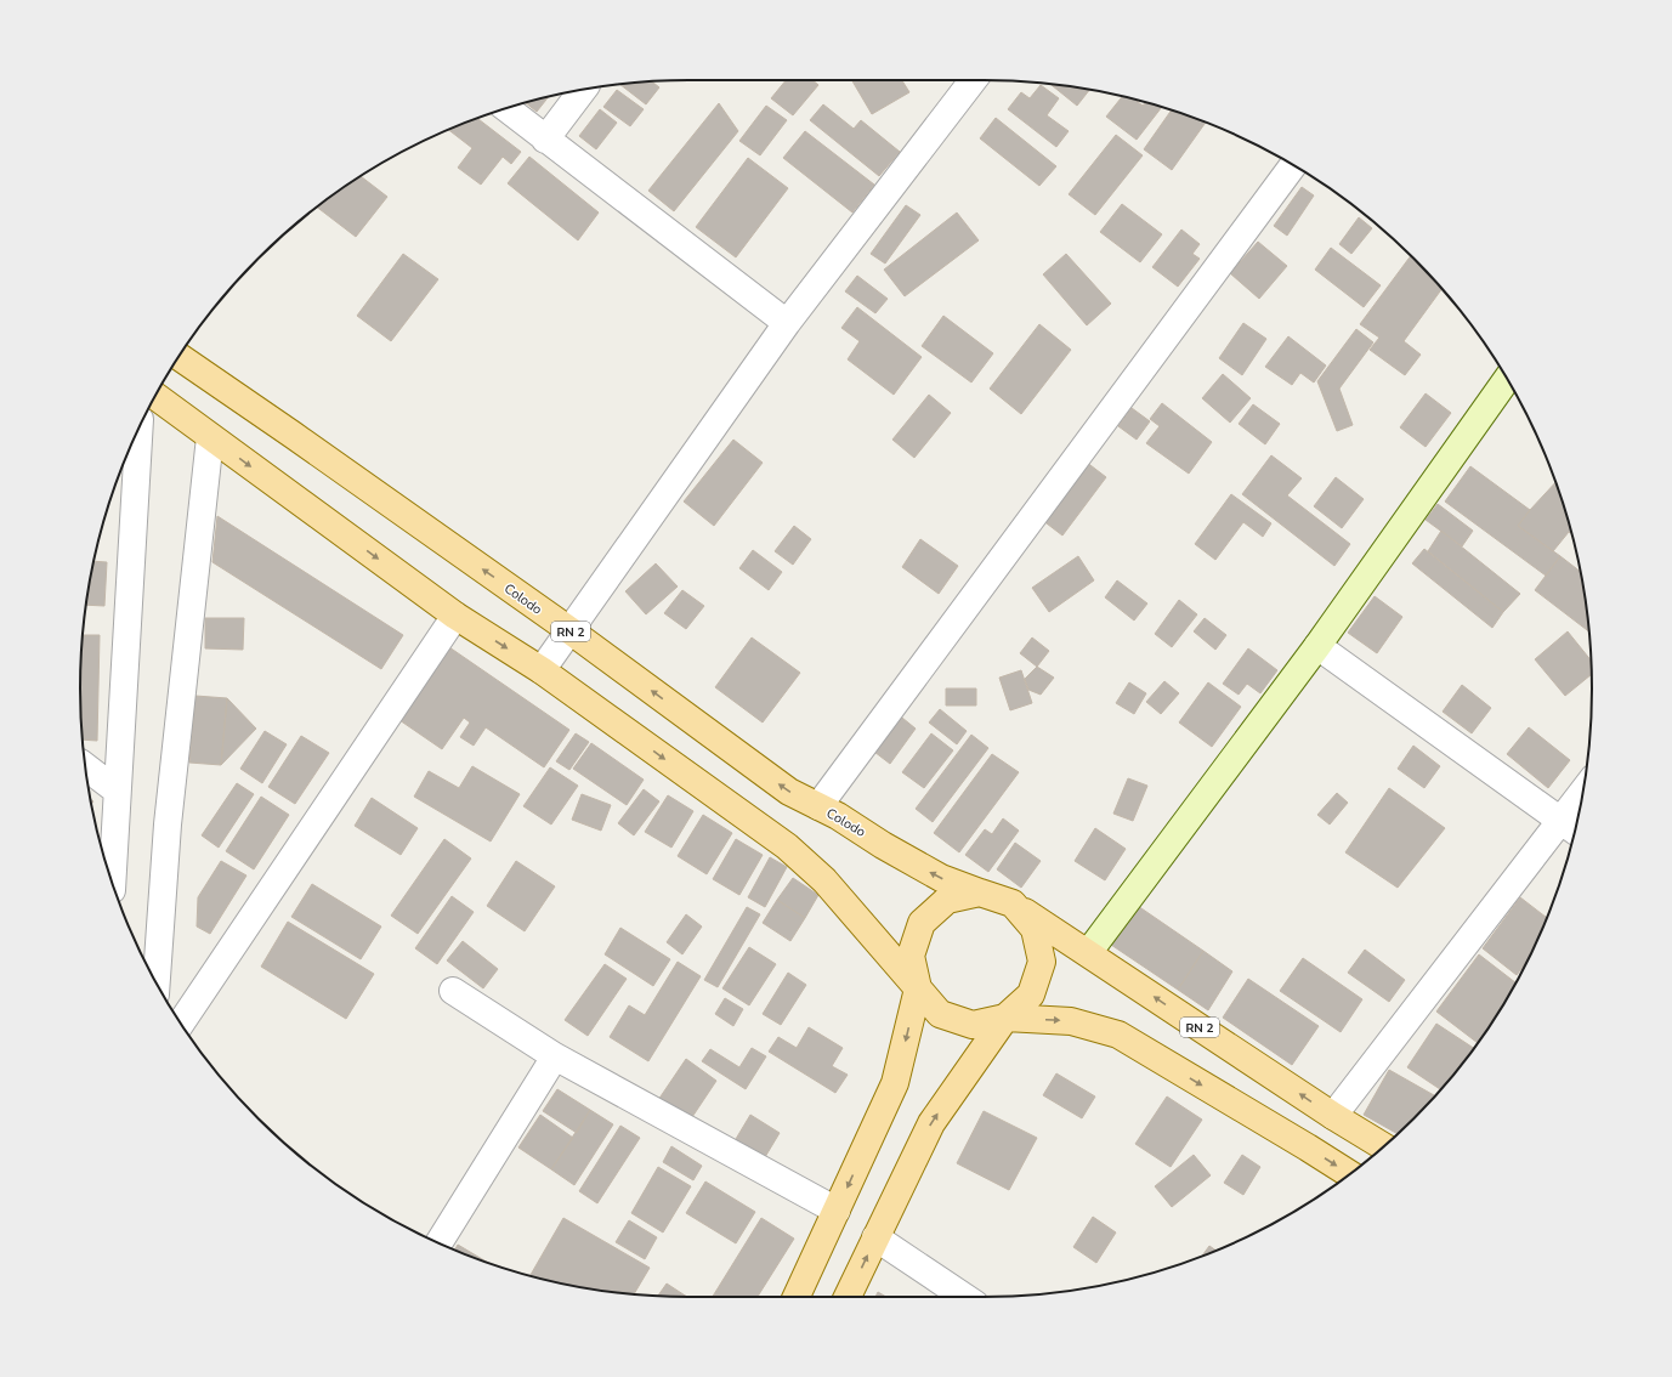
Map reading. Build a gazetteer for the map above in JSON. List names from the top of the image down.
{
  "streets": {
    "main road": ["Colodo", "RN 2"]
  },
  "crossings": [
    ["Colodo", "RN 2"]
  ]
}
